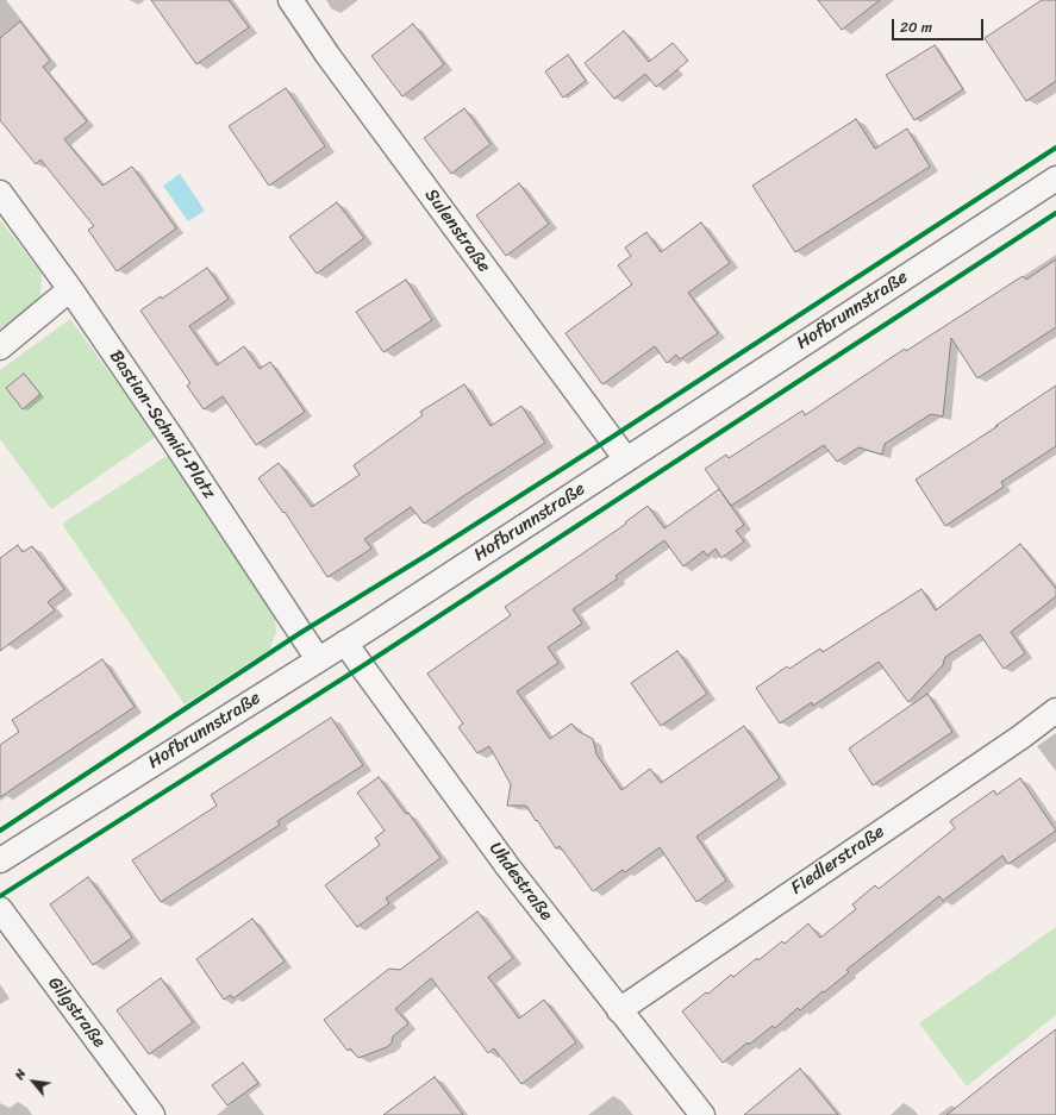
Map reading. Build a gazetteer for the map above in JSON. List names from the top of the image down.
{
  "streets": {
    "street": [
      "Sulenstraße",
      "Hofbrunnstraße",
      "Bastian-Schmid-Platz",
      "Fiedlerstraße",
      "Uhdestraße",
      "Gilgstraße"
    ]
  },
  "crossings": [
    ["Sulenstraße", "Hofbrunnstraße"],
    ["Hofbrunnstraße", "Bastian-Schmid-Platz"],
    ["Hofbrunnstraße", "Uhdestraße"],
    ["Fiedlerstraße", "Uhdestraße"]
  ],
  "scale_bar": "20 m",
  "north": "top left"
}
